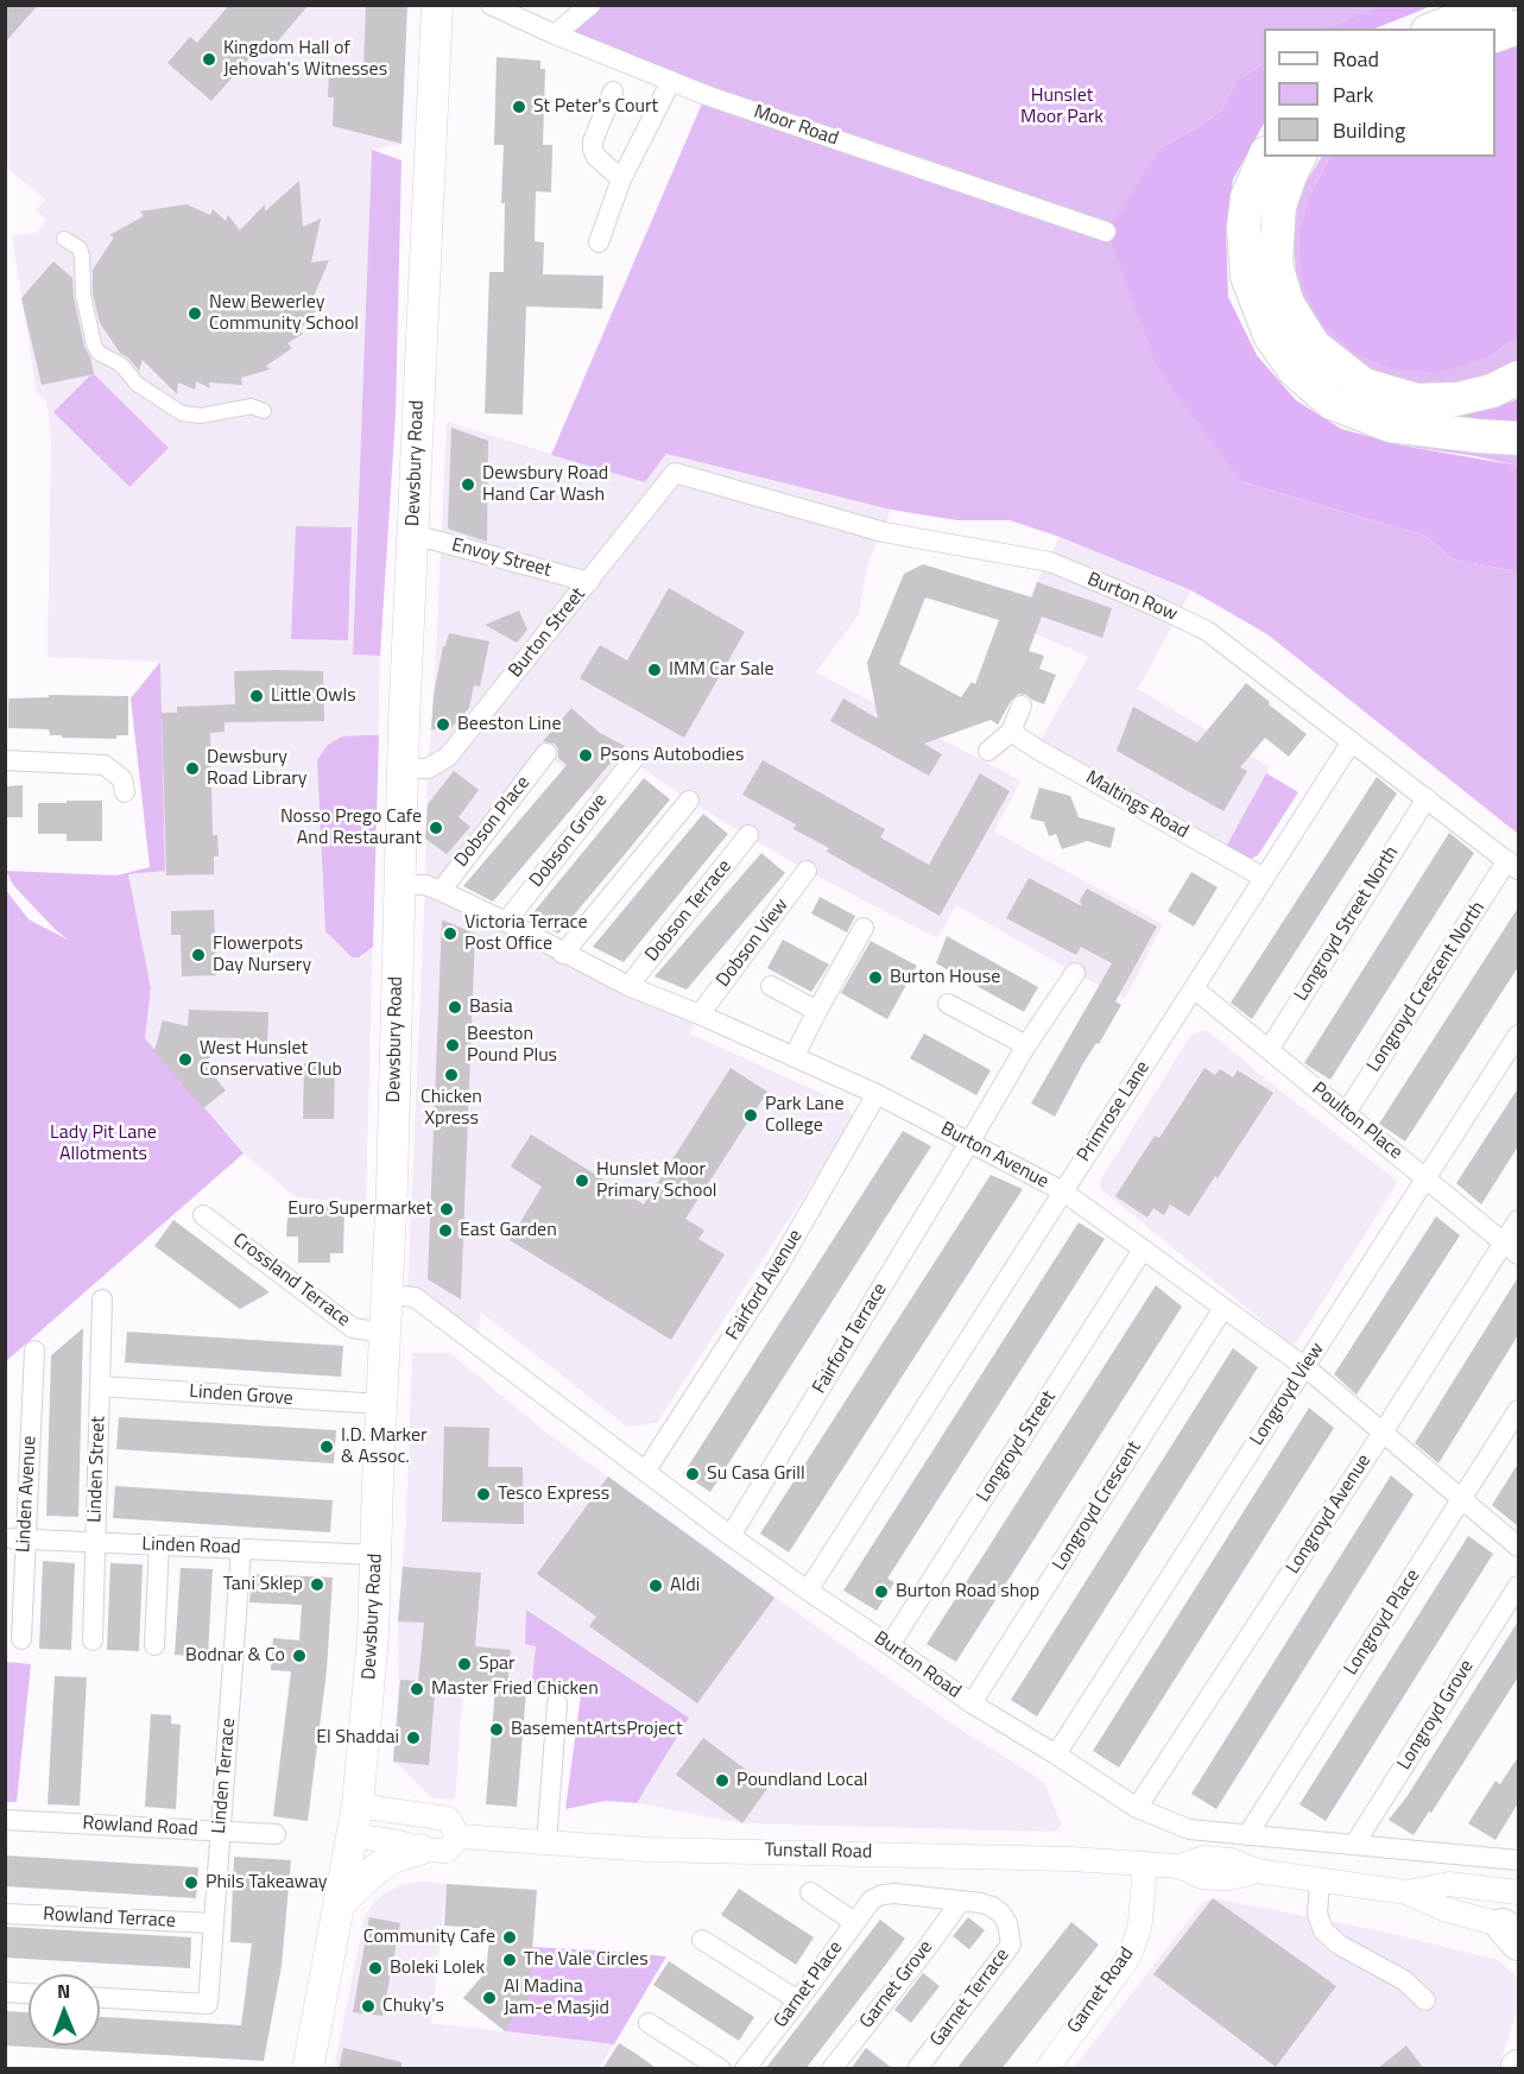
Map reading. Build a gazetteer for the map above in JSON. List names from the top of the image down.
{
  "streets": {
    "main road": ["Dewsbury Road"],
    "street": [
      "Moor Road",
      "Envoy Street",
      "Burton Row",
      "Burton Street",
      "Maltings Road",
      "Dobson Place",
      "Dobson Grove",
      "Dobson Terrace",
      "Longroyd Street North",
      "Dobson View",
      "Longroyd Crescent North",
      "Primrose Lane",
      "Poulton Place",
      "Burton Avenue",
      "Crossland Terrace",
      "Fairford Avenue",
      "Fairford Terrace",
      "Longroyd View",
      "Linden Grove",
      "Longroyd Street",
      "Linden Street",
      "Linden Avenue",
      "Longroyd Crescent",
      "Longroyd Avenue",
      "Linden Road",
      "Longroyd Place",
      "Burton Road",
      "Longroyd Grove",
      "Linden Terrace",
      "Rowland Road",
      "Tunstall Road",
      "Rowland Terrace",
      "Garnet Place",
      "Garnet Grove",
      "Garnet Road",
      "Garnet Terrace"
    ]
  },
  "crossings": [
    ["Dewsbury Road", "Envoy Street"],
    ["Dewsbury Road", "Burton Street"],
    ["Dewsbury Road", "Burton Avenue"],
    ["Dewsbury Road", "Crossland Terrace"],
    ["Dewsbury Road", "Linden Grove"],
    ["Dewsbury Road", "Linden Road"],
    ["Dewsbury Road", "Burton Road"],
    ["Dewsbury Road", "Tunstall Road"],
    ["Envoy Street", "Burton Street"],
    ["Burton Row", "Burton Street"],
    ["Burton Row", "Longroyd Street North"],
    ["Burton Row", "Longroyd Crescent North"],
    ["Burton Row", "Primrose Lane"],
    ["Maltings Road", "Primrose Lane"],
    ["Dobson Place", "Burton Avenue"],
    ["Dobson Grove", "Burton Avenue"],
    ["Dobson Terrace", "Burton Avenue"],
    ["Longroyd Street North", "Poulton Place"],
    ["Dobson View", "Burton Avenue"],
    ["Longroyd Crescent North", "Poulton Place"],
    ["Primrose Lane", "Poulton Place"],
    ["Primrose Lane", "Burton Avenue"],
    ["Primrose Lane", "Burton Road"],
    ["Poulton Place", "Longroyd View"],
    ["Poulton Place", "Longroyd Avenue"],
    ["Burton Avenue", "Fairford Avenue"],
    ["Burton Avenue", "Fairford Terrace"],
    ["Burton Avenue", "Longroyd View"],
    ["Burton Avenue", "Longroyd Street"],
    ["Burton Avenue", "Longroyd Crescent"],
    ["Burton Avenue", "Longroyd Avenue"],
    ["Burton Avenue", "Longroyd Place"],
    ["Fairford Avenue", "Burton Road"],
    ["Fairford Terrace", "Burton Road"],
    ["Longroyd View", "Burton Road"],
    ["Linden Grove", "Linden Street"],
    ["Longroyd Street", "Burton Road"],
    ["Linden Street", "Linden Road"],
    ["Linden Avenue", "Linden Road"],
    ["Longroyd Crescent", "Burton Road"],
    ["Longroyd Avenue", "Burton Road"],
    ["Linden Road", "Linden Terrace"],
    ["Longroyd Place", "Burton Road"],
    ["Burton Road", "Longroyd Grove"],
    ["Linden Terrace", "Rowland Road"],
    ["Linden Terrace", "Rowland Terrace"],
    ["Tunstall Road", "Garnet Place"],
    ["Tunstall Road", "Garnet Road"],
    ["Garnet Place", "Garnet Grove"],
    ["Garnet Place", "Garnet Terrace"],
    ["Garnet Grove", "Garnet Terrace"]
  ],
  "parks": ["Hunslet Moor Park", "Lady Pit Lane Allotments"],
  "places": [
    "Kingdom Hall of Jehovah's Witnesses",
    "St Peter's Court",
    "New Bewerley Community School",
    "Dewsbury Road Hand Car Wash",
    "IMM Car Sale",
    "Little Owls",
    "Beeston Line",
    "Psons Autobodies",
    "Dewsbury Road Library",
    "Nosso Prego Cafe And Restaurant",
    "Victoria Terrace Post Office",
    "Flowerpots Day Nursery",
    "Burton House",
    "Basia",
    "Beeston Pound Plus",
    "West Hunslet Conservative Club",
    "Chicken Xpress",
    "Park Lane College",
    "Hunslet Moor Primary School",
    "Euro Supermarket",
    "East Garden",
    "I.D. Marker & Assoc.",
    "Su Casa Grill",
    "Tesco Express",
    "Tani Sklep",
    "Aldi",
    "Burton Road shop",
    "Bodnar & Co",
    "Spar",
    "Master Fried Chicken",
    "BasementArtsProject",
    "El Shaddai",
    "Poundland Local",
    "Phils Takeaway",
    "Community Cafe",
    "The Vale Circles",
    "Boleki Lolek",
    "Al Madina Jam-e Masjid",
    "Chuky's"
  ],
  "legend": ["Road", "Park", "Building"],
  "north": "top"
}
